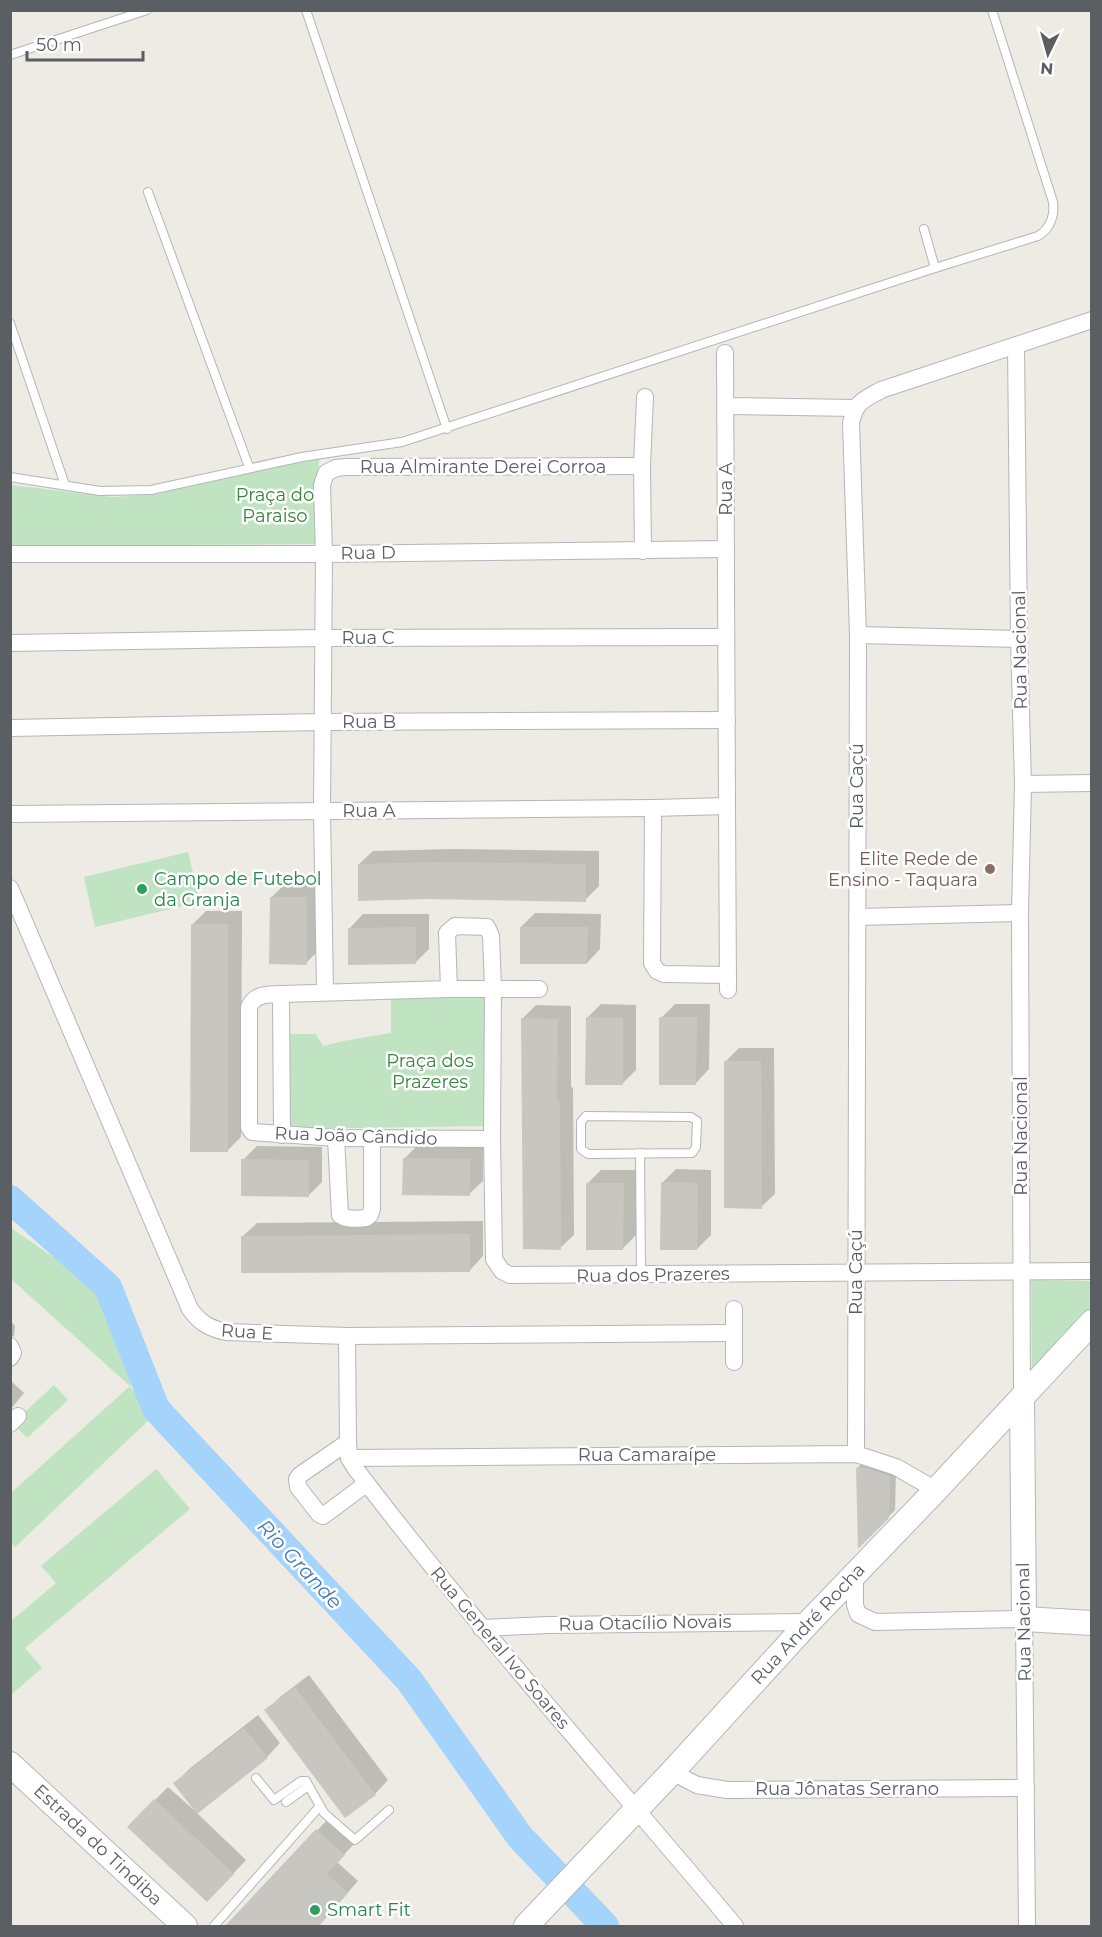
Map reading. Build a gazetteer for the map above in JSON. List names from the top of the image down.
{
  "streets": {
    "main road": ["Rua Nacional", "Rua André Rocha", "Estrada do Tindiba"],
    "street": [
      "Rua Almirante Derei Corroa",
      "Rua A",
      "Rua D",
      "Rua C",
      "Rua B",
      "Rua Caçú",
      "Rua João Cândido",
      "Rua dos Prazeres",
      "Rua E",
      "Rua Camaraípe",
      "Rua Otacílio Novais",
      "Rua General Ivo Soares",
      "Rua Jônatas Serrano"
    ]
  },
  "crossings": [
    ["Rua Almirante Derei Corroa", "Rua D"],
    ["Rua A", "Rua D"],
    ["Rua A", "Rua C"],
    ["Rua A", "Rua B"],
    ["Rua Nacional", "Rua dos Prazeres"],
    ["Rua Nacional", "Rua André Rocha"],
    ["Rua Nacional", "Rua Jônatas Serrano"],
    ["Rua Caçú", "Rua dos Prazeres"],
    ["Rua Caçú", "Rua Camaraípe"],
    ["Rua João Cândido", "Rua dos Prazeres"],
    ["Rua Camaraípe", "Rua André Rocha"],
    ["Rua Camaraípe", "Rua General Ivo Soares"],
    ["Rua Otacílio Novais", "Rua André Rocha"],
    ["Rua Otacílio Novais", "Rua General Ivo Soares"],
    ["Rua André Rocha", "Rua General Ivo Soares"],
    ["Rua André Rocha", "Rua Jônatas Serrano"]
  ],
  "water": ["Rio Grande"],
  "parks": ["Praça do Paraiso", "Praça dos Prazeres"],
  "places": ["Elite Rede de Ensino - Taquara", "Campo de Futebol da Granja", "Smart Fit"],
  "scale_bar": "50 m",
  "north": "bottom"
}
